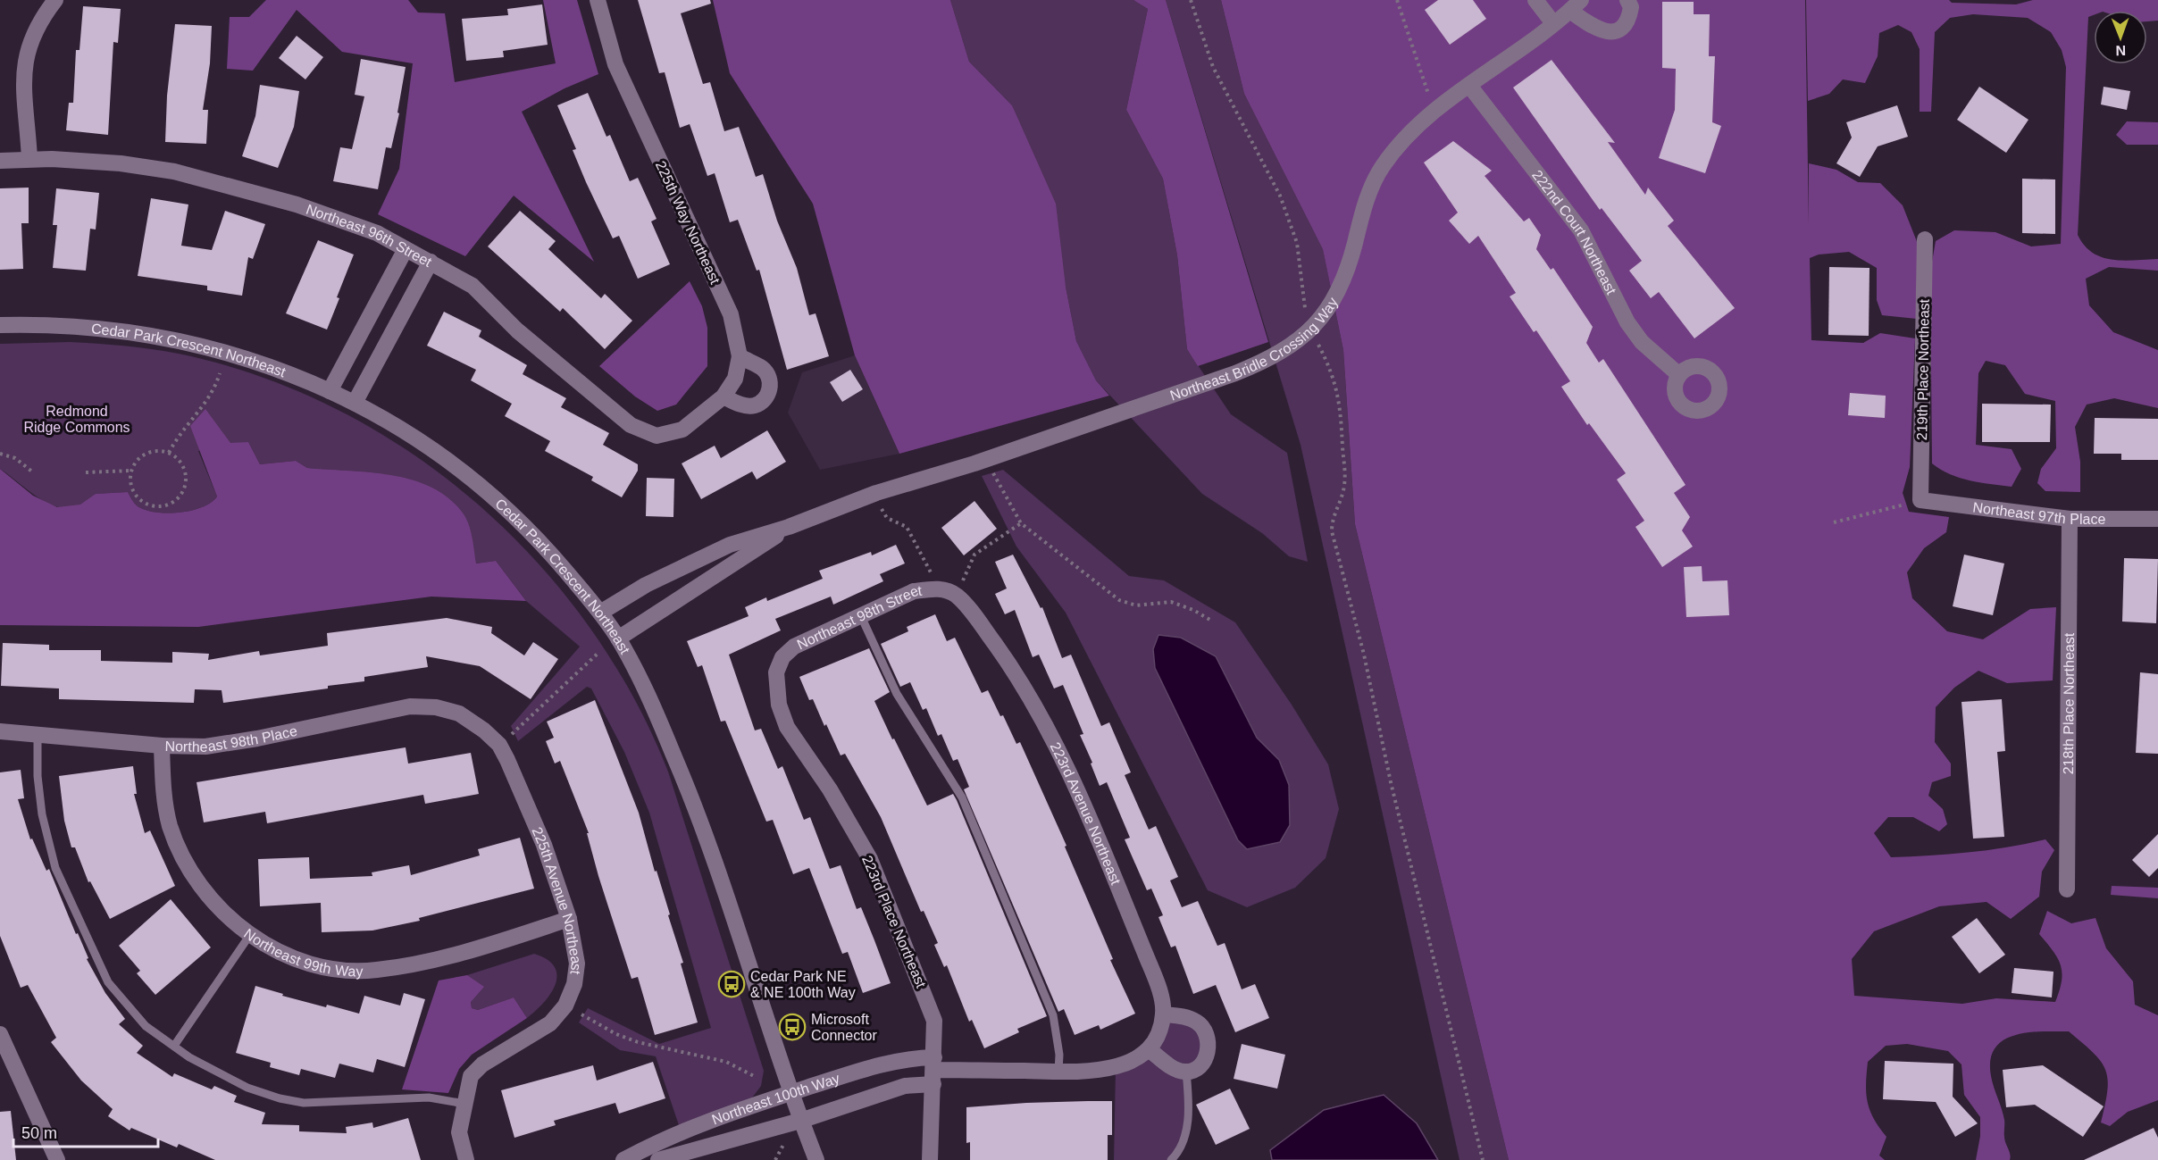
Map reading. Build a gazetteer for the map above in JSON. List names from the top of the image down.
{
  "streets": {
    "street": [
      "225th Way Northeast",
      "222nd Court Northeast",
      "Northeast 96th Street",
      "Northeast Bridle Crossing Way",
      "Cedar Park Crescent Northeast",
      "219th Place Northeast",
      "Northeast 97th Place",
      "Northeast 98th Street",
      "218th Place Northeast",
      "Northeast 98th Place",
      "223rd Avenue Northeast",
      "225th Avenue Northeast",
      "223rd Place Northeast",
      "Northeast 99th Way",
      "Northeast 100th Way"
    ]
  },
  "crossings": [
    ["225th Way Northeast", "Northeast 96th Street"],
    ["222nd Court Northeast", "Northeast Bridle Crossing Way"],
    ["Northeast Bridle Crossing Way", "Cedar Park Crescent Northeast"],
    ["Cedar Park Crescent Northeast", "Northeast 100th Way"],
    ["219th Place Northeast", "Northeast 97th Place"],
    ["Northeast 97th Place", "218th Place Northeast"],
    ["Northeast 98th Street", "223rd Avenue Northeast"],
    ["Northeast 98th Street", "223rd Place Northeast"],
    ["Northeast 98th Place", "225th Avenue Northeast"],
    ["Northeast 98th Place", "Northeast 99th Way"],
    ["223rd Avenue Northeast", "Northeast 100th Way"],
    ["225th Avenue Northeast", "Northeast 99th Way"],
    ["223rd Place Northeast", "Northeast 100th Way"]
  ],
  "parks": ["Redmond Ridge Commons"],
  "places": {
    "bus stop": ["Cedar Park NE & NE 100th Way", "Microsoft Connector"]
  },
  "scale_bar": "50 m",
  "north": "bottom"
}
